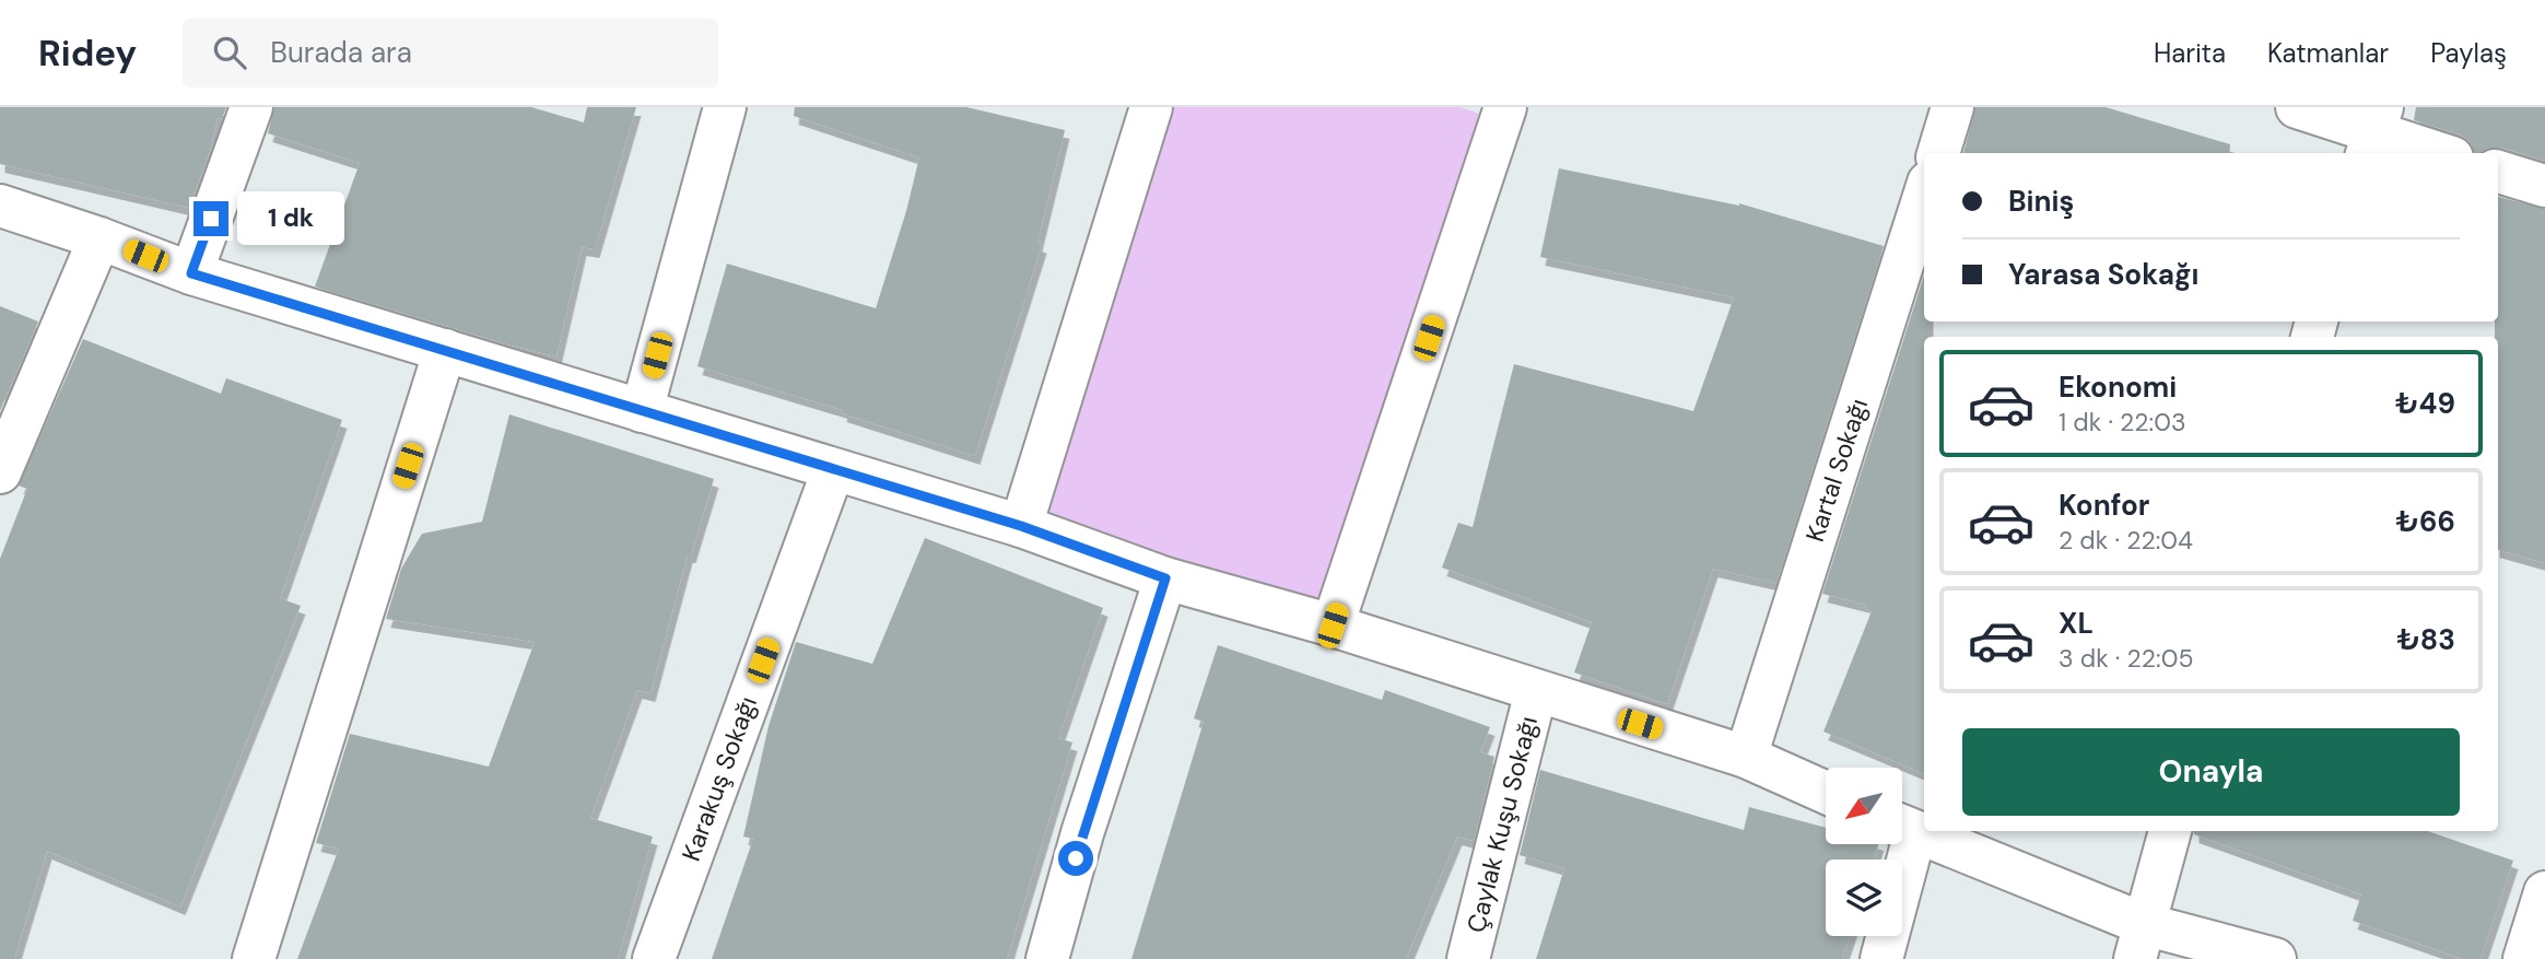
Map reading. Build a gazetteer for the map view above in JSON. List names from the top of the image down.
{
  "streets": {
    "street": ["Kartal Sokağı", "Karakuş Sokağı", "Çaylak Kuşu Sokağı"]
  },
  "north": "bottom left",
  "page": {
    "header": "Ridey",
    "search": "Burada ara",
    "nav": ["Harita", "Katmanlar", "Paylaş"],
    "banner": ["Biniş", "Yarasa Sokağı"],
    "bubble": "1 dk",
    "list": [
      {
        "name": "Ekonomi",
        "note": "1 dk · 22:03",
        "value": "₺49"
      },
      {
        "name": "Konfor",
        "note": "2 dk · 22:04",
        "value": "₺66"
      },
      {
        "name": "XL",
        "note": "3 dk · 22:05",
        "value": "₺83"
      }
    ],
    "buttons": "Onayla"
  }
}
